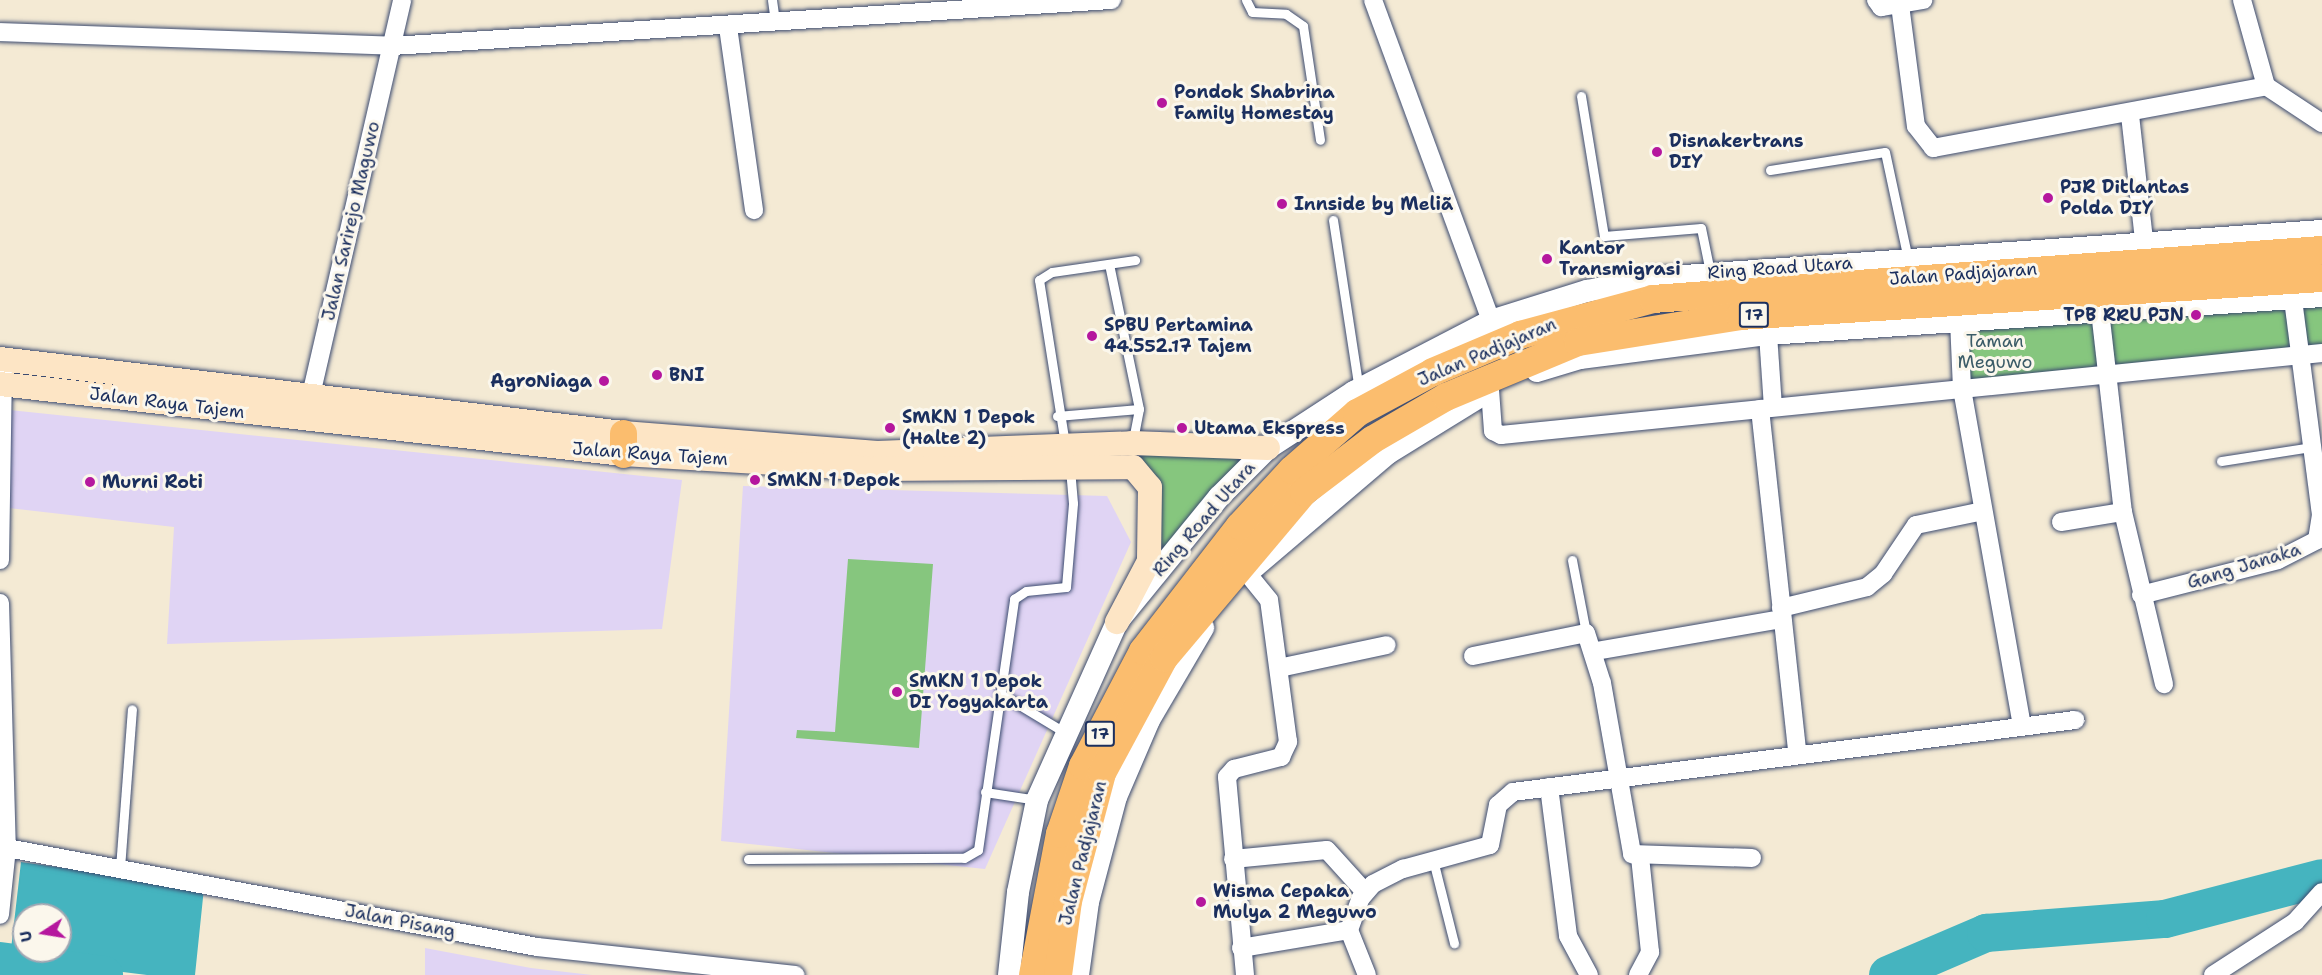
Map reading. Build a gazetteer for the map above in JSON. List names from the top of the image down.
{
  "streets": {
    "highway": ["Jalan Padjajaran", "17"],
    "main road": ["Jalan Raya Tajem"],
    "street": [
      "Jalan Sarirejo Maguwo",
      "Ring Road Utara",
      "Gang Janaka",
      "Jalan Pisang"
    ]
  },
  "crossings": [
    ["Jalan Sarirejo Maguwo", "Jalan Raya Tajem"],
    ["Ring Road Utara", "Jalan Padjajaran"],
    ["Ring Road Utara", "Jalan Raya Tajem"]
  ],
  "parks": ["Taman Meguwo"],
  "places": [
    "Pondok Shabrina Family Homestay",
    "Disnakertrans DIY",
    "PJR Ditlantas Polda DIY",
    "Innside by Meliã",
    "Kantor Transmigrasi",
    "TPB RRU PJN",
    "SPBU Pertamina 44.552.17 Tajem",
    "BNI",
    "AgroNiaga",
    "SMKN 1 Depok (Halte 2)",
    "Utama Ekspress",
    "SMKN 1 Depok",
    "Murni Roti",
    "SMKN 1 Depok DI Yogyakarta",
    "Wisma Cepaka Mulya 2 Meguwo"
  ],
  "north": "left"
}
